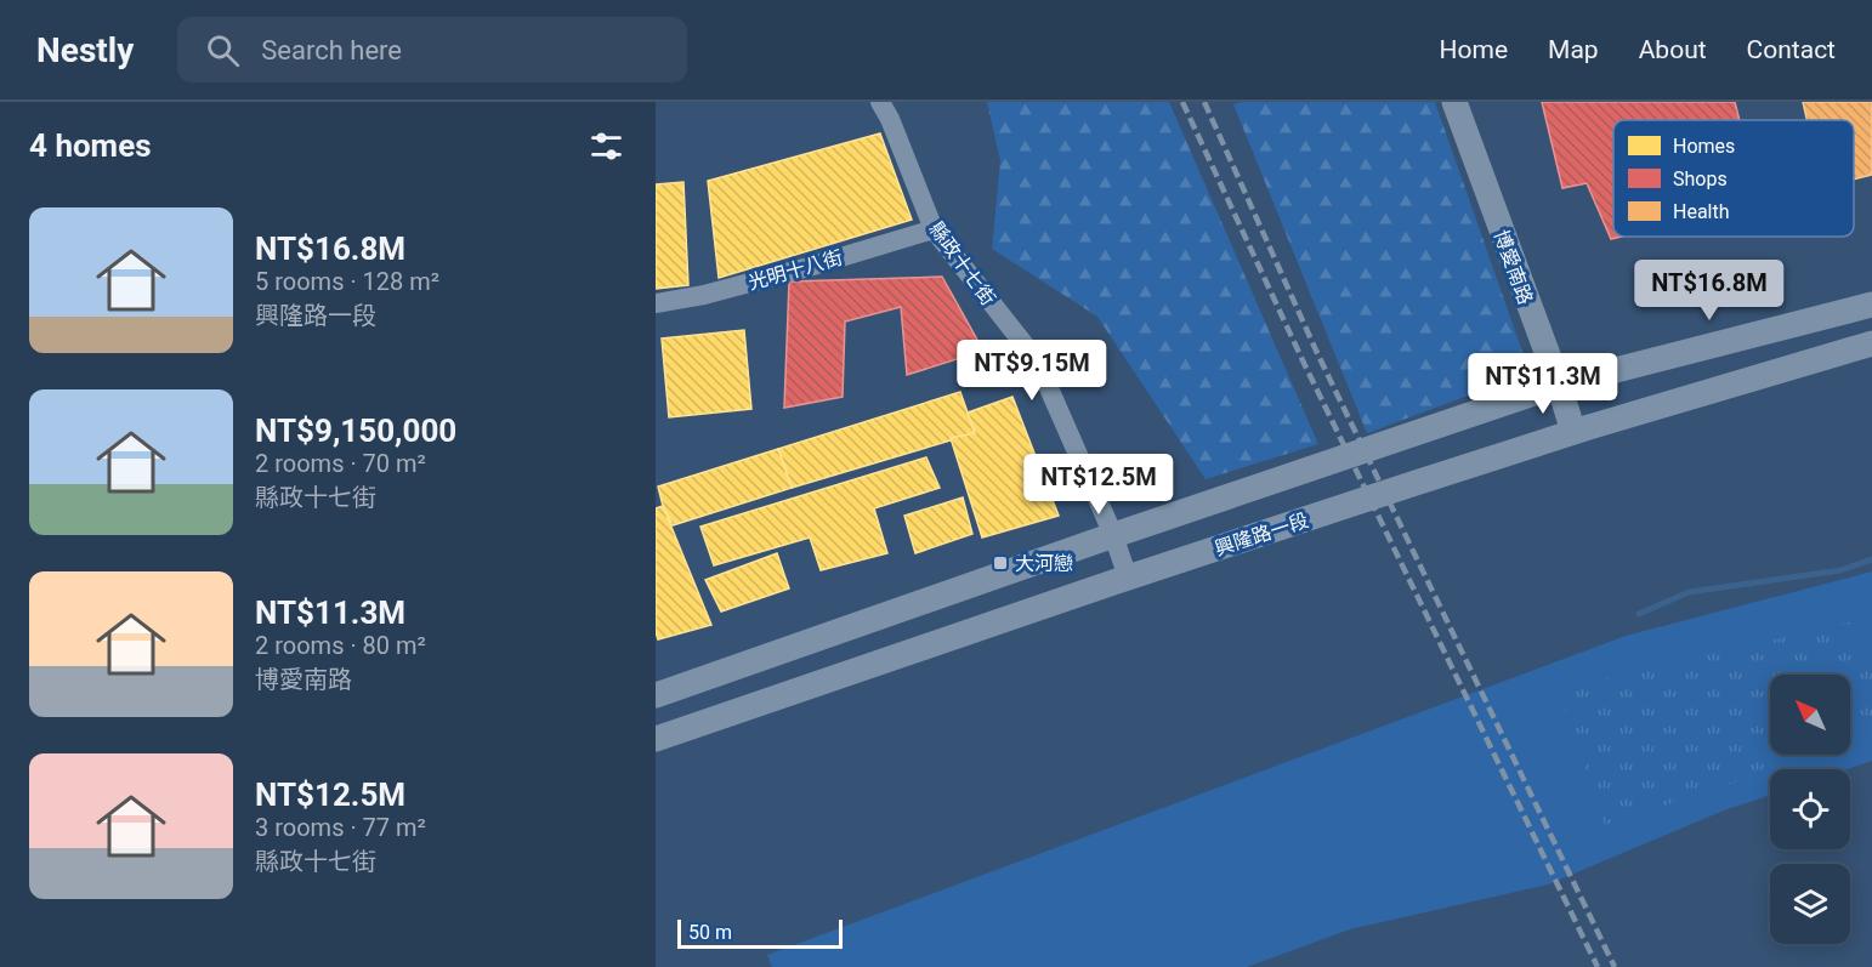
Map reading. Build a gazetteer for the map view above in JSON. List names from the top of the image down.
{
  "streets": {
    "street": [
      "縣政十七街",
      "博愛南路",
      "光明十八街",
      "興隆路一段"
    ]
  },
  "crossings": [
    ["縣政十七街", "光明十八街"],
    ["縣政十七街", "興隆路一段"],
    ["博愛南路", "興隆路一段"]
  ],
  "places": {
    "transit": ["大河戀"]
  },
  "legend": ["Homes", "Shops", "Health"],
  "scale_bar": "50 m",
  "north": "top left",
  "page": {
    "header": "Nestly",
    "search": "Search here",
    "nav": [
      "Home",
      "Map",
      "About",
      "Contact"
    ],
    "heading": "4 homes",
    "list": [
      {
        "name": "NT$16.8M",
        "note": "5 rooms · 128 m² · 興隆路一段"
      },
      {
        "name": "NT$9,150,000",
        "note": "2 rooms · 70 m² · 縣政十七街"
      },
      {
        "name": "NT$11.3M",
        "note": "2 rooms · 80 m² · 博愛南路"
      },
      {
        "name": "NT$12.5M",
        "note": "3 rooms · 77 m² · 縣政十七街"
      }
    ],
    "price": [
      "NT$16.8M",
      "NT$9.15M",
      "NT$11.3M",
      "NT$12.5M"
    ],
    "scale": "50 m"
  }
}
